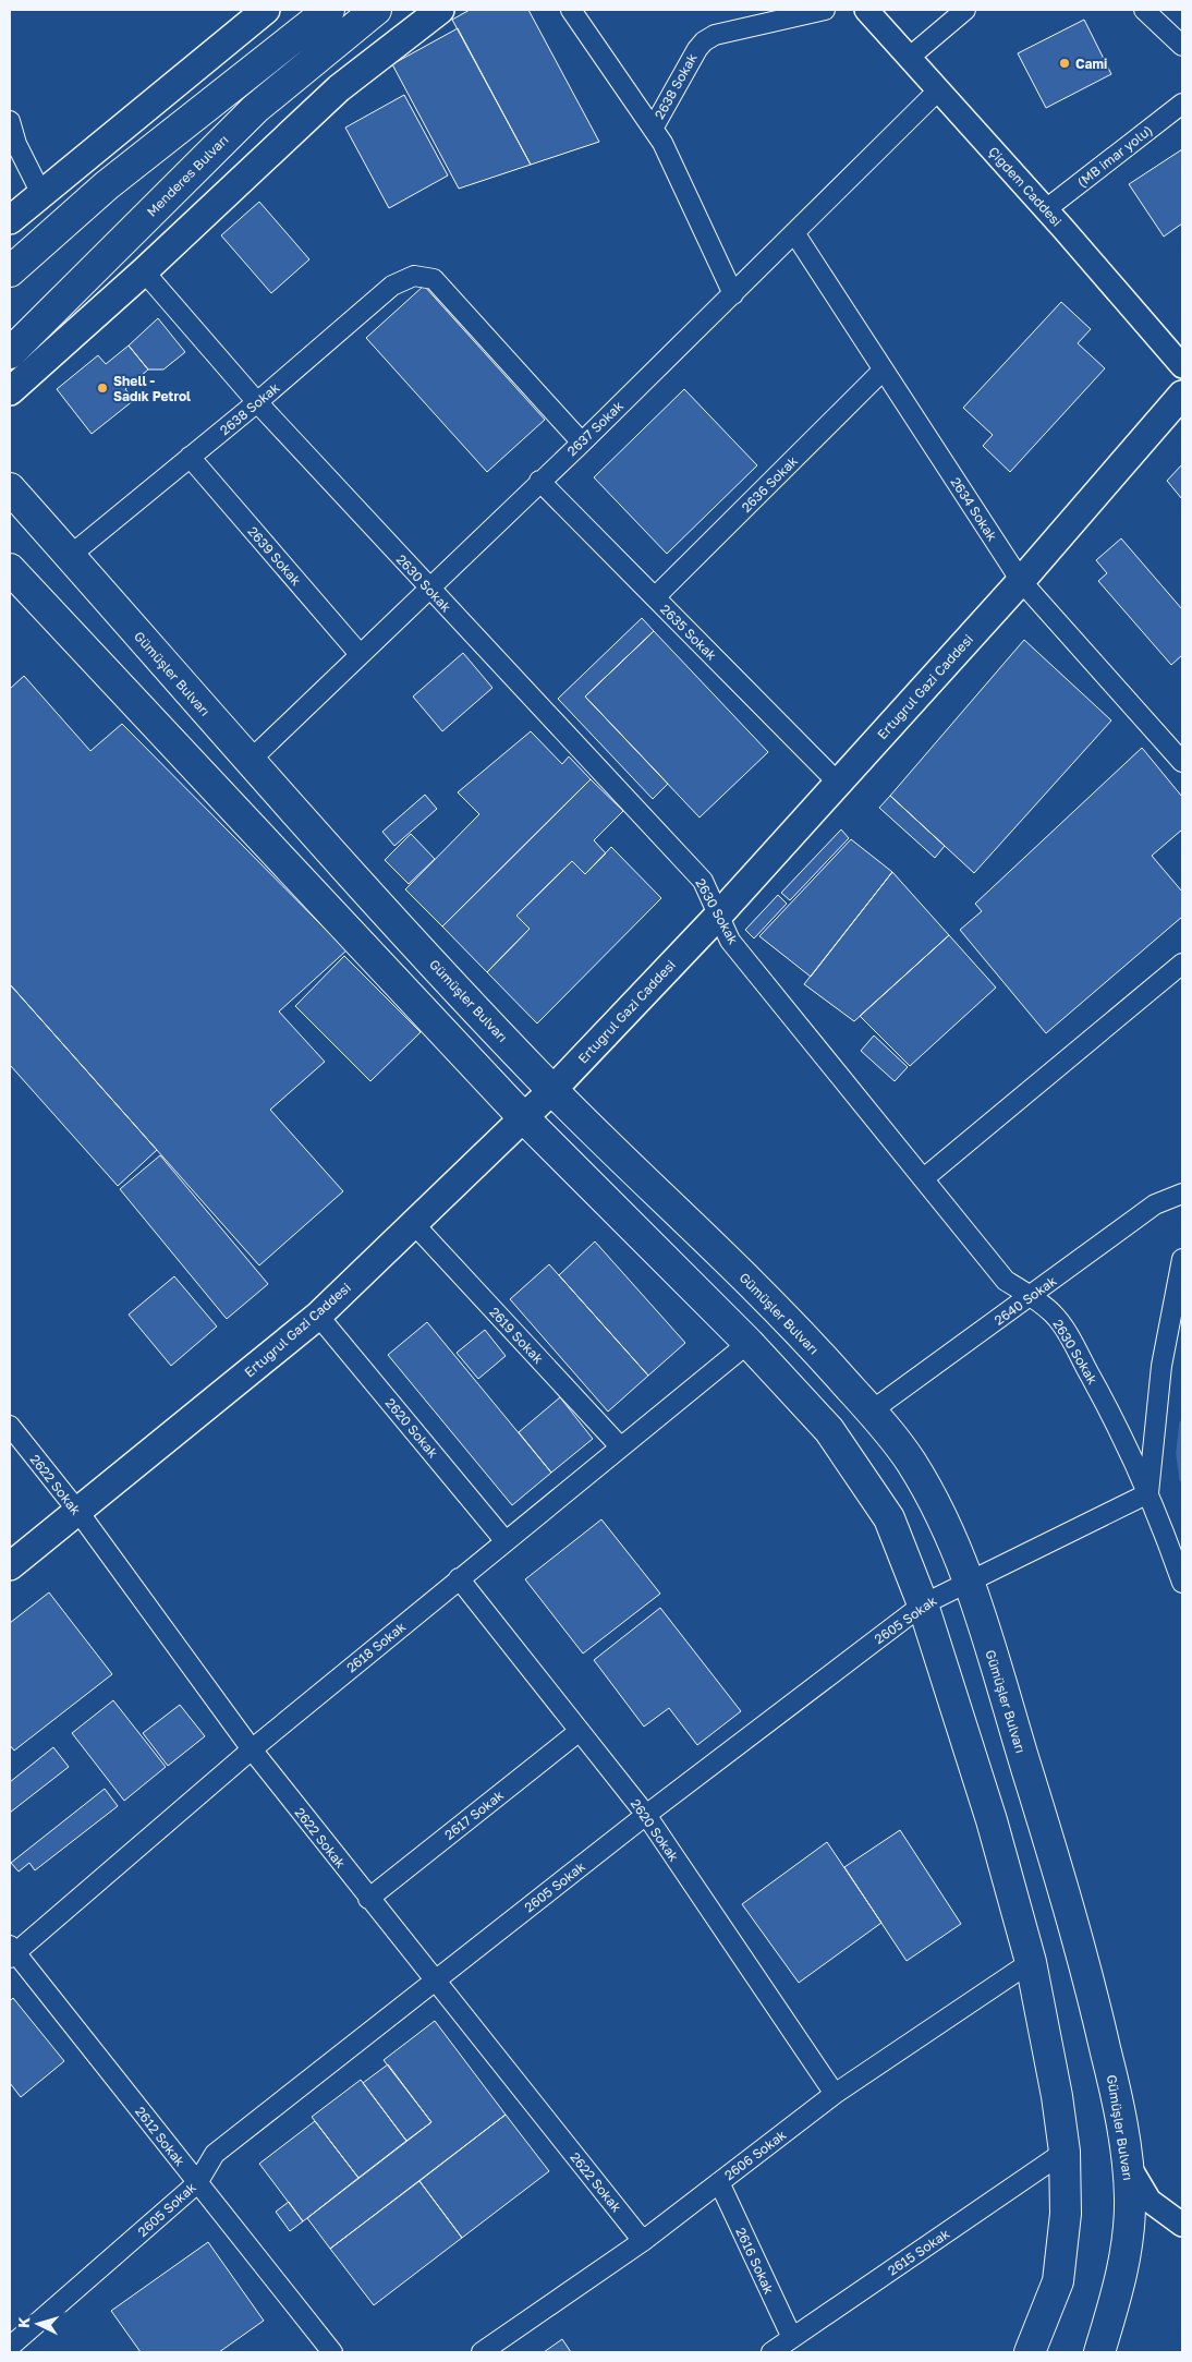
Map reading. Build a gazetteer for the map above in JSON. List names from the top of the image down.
{
  "streets": {
    "main road": ["Menderes Bulvarı", "Gümüşler Bulvarı", "Ertuğrul Gazi Caddesi"],
    "street": [
      "2638 Sokak",
      "(MB imar yolu)",
      "Çiğdem Caddesi",
      "2637 Sokak",
      "2636 Sokak",
      "2634 Sokak",
      "2639 Sokak",
      "2630 Sokak",
      "2635 Sokak",
      "2640 Sokak",
      "2619 Sokak",
      "2620 Sokak",
      "2622 Sokak",
      "2605 Sokak",
      "2618 Sokak",
      "2617 Sokak",
      "2612 Sokak",
      "2606 Sokak",
      "2615 Sokak",
      "2616 Sokak"
    ]
  },
  "crossings": [
    ["2638 Sokak", "2637 Sokak"],
    ["2638 Sokak", "2639 Sokak"],
    ["2638 Sokak", "2630 Sokak"],
    ["2638 Sokak", "Gümüşler Bulvarı"],
    ["(MB imar yolu)", "Çiğdem Caddesi"],
    ["Çiğdem Caddesi", "2637 Sokak"],
    ["2637 Sokak", "2634 Sokak"],
    ["2637 Sokak", "2639 Sokak"],
    ["2637 Sokak", "2630 Sokak"],
    ["2637 Sokak", "2635 Sokak"],
    ["2637 Sokak", "Gümüşler Bulvarı"],
    ["2636 Sokak", "2634 Sokak"],
    ["2636 Sokak", "2635 Sokak"],
    ["2634 Sokak", "Ertuğrul Gazi Caddesi"],
    ["2630 Sokak", "Ertuğrul Gazi Caddesi"],
    ["2630 Sokak", "2640 Sokak"],
    ["2630 Sokak", "2605 Sokak"],
    ["2635 Sokak", "Ertuğrul Gazi Caddesi"],
    ["Gümüşler Bulvarı", "Ertuğrul Gazi Caddesi"],
    ["Gümüşler Bulvarı", "2640 Sokak"],
    ["Gümüşler Bulvarı", "2605 Sokak"],
    ["Ertuğrul Gazi Caddesi", "2619 Sokak"],
    ["Ertuğrul Gazi Caddesi", "2620 Sokak"],
    ["Ertuğrul Gazi Caddesi", "2622 Sokak"],
    ["2619 Sokak", "2618 Sokak"],
    ["2620 Sokak", "2605 Sokak"],
    ["2620 Sokak", "2618 Sokak"],
    ["2620 Sokak", "2617 Sokak"],
    ["2620 Sokak", "2606 Sokak"],
    ["2622 Sokak", "2605 Sokak"],
    ["2622 Sokak", "2618 Sokak"],
    ["2622 Sokak", "2617 Sokak"],
    ["2622 Sokak", "2606 Sokak"],
    ["2605 Sokak", "2612 Sokak"],
    ["2618 Sokak", "2612 Sokak"],
    ["2606 Sokak", "2616 Sokak"],
    ["2615 Sokak", "2616 Sokak"]
  ],
  "places": ["Cami", "Shell - Sadık Petrol"],
  "north": "left"
}
